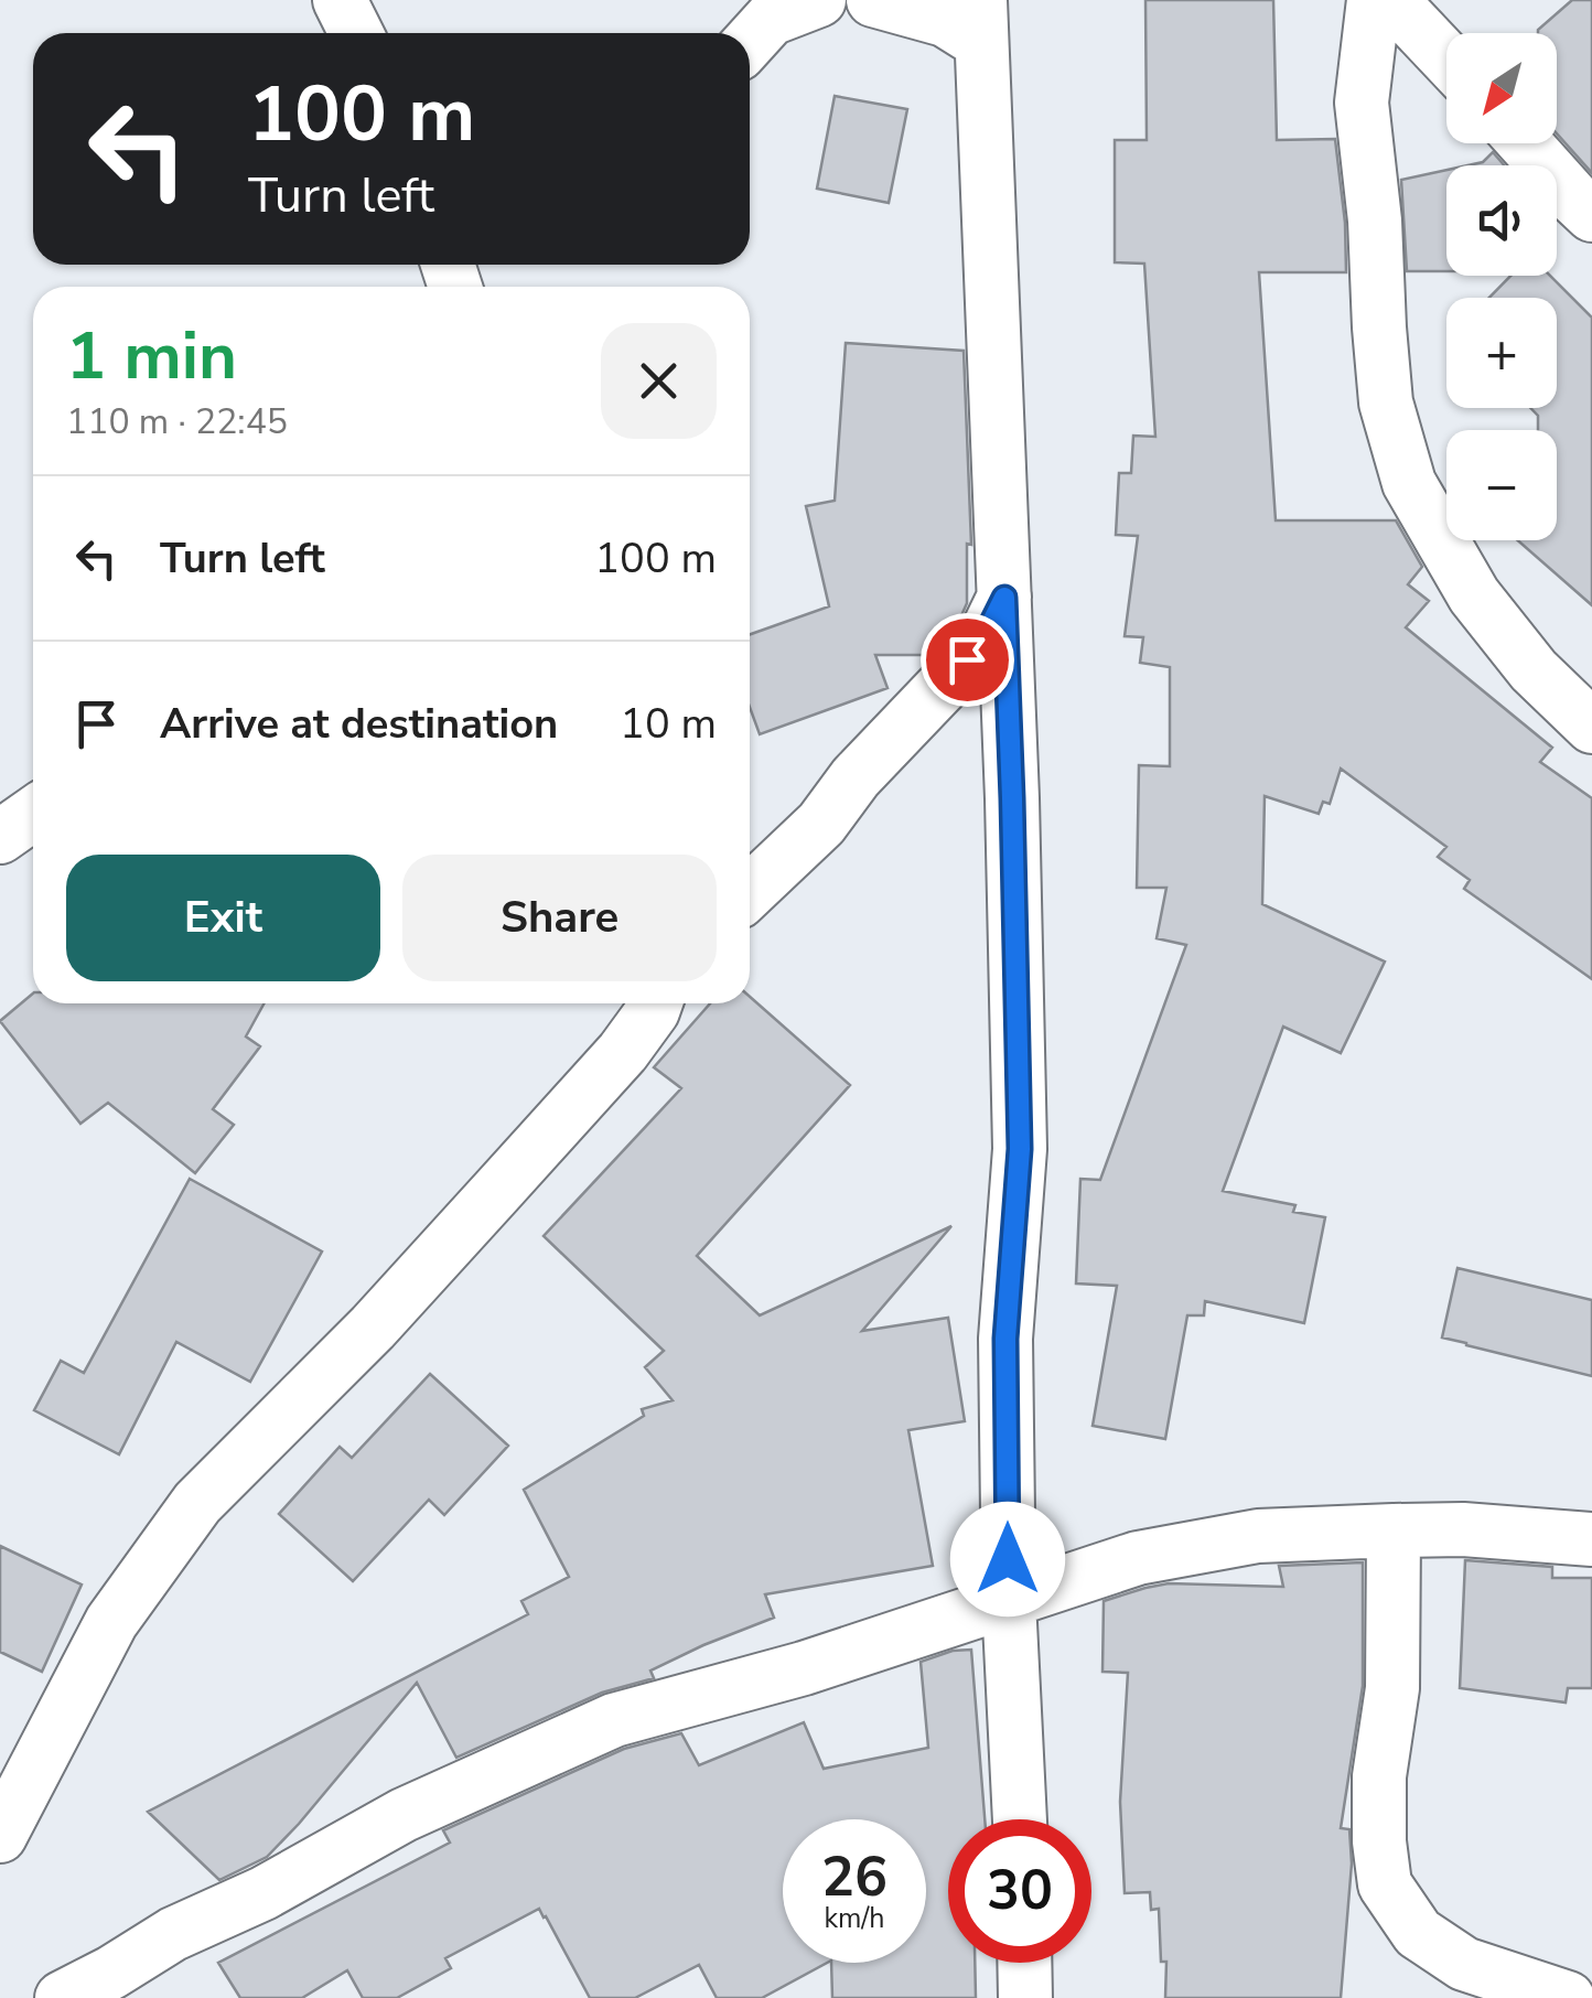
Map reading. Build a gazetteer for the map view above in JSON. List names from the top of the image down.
{
  "north": "bottom left",
  "page": {
    "map_buttons": ["+", "−"],
    "turn": ["100 m", "Turn left"],
    "heading": ["1 min", "110 m · 22:45"],
    "list": [
      {
        "name": "Turn left",
        "value": "100 m"
      },
      {
        "name": "Arrive at destination",
        "value": "10 m"
      }
    ],
    "buttons": ["Exit", "Share"],
    "speed": "26 km/h",
    "limit": "30"
  }
}
